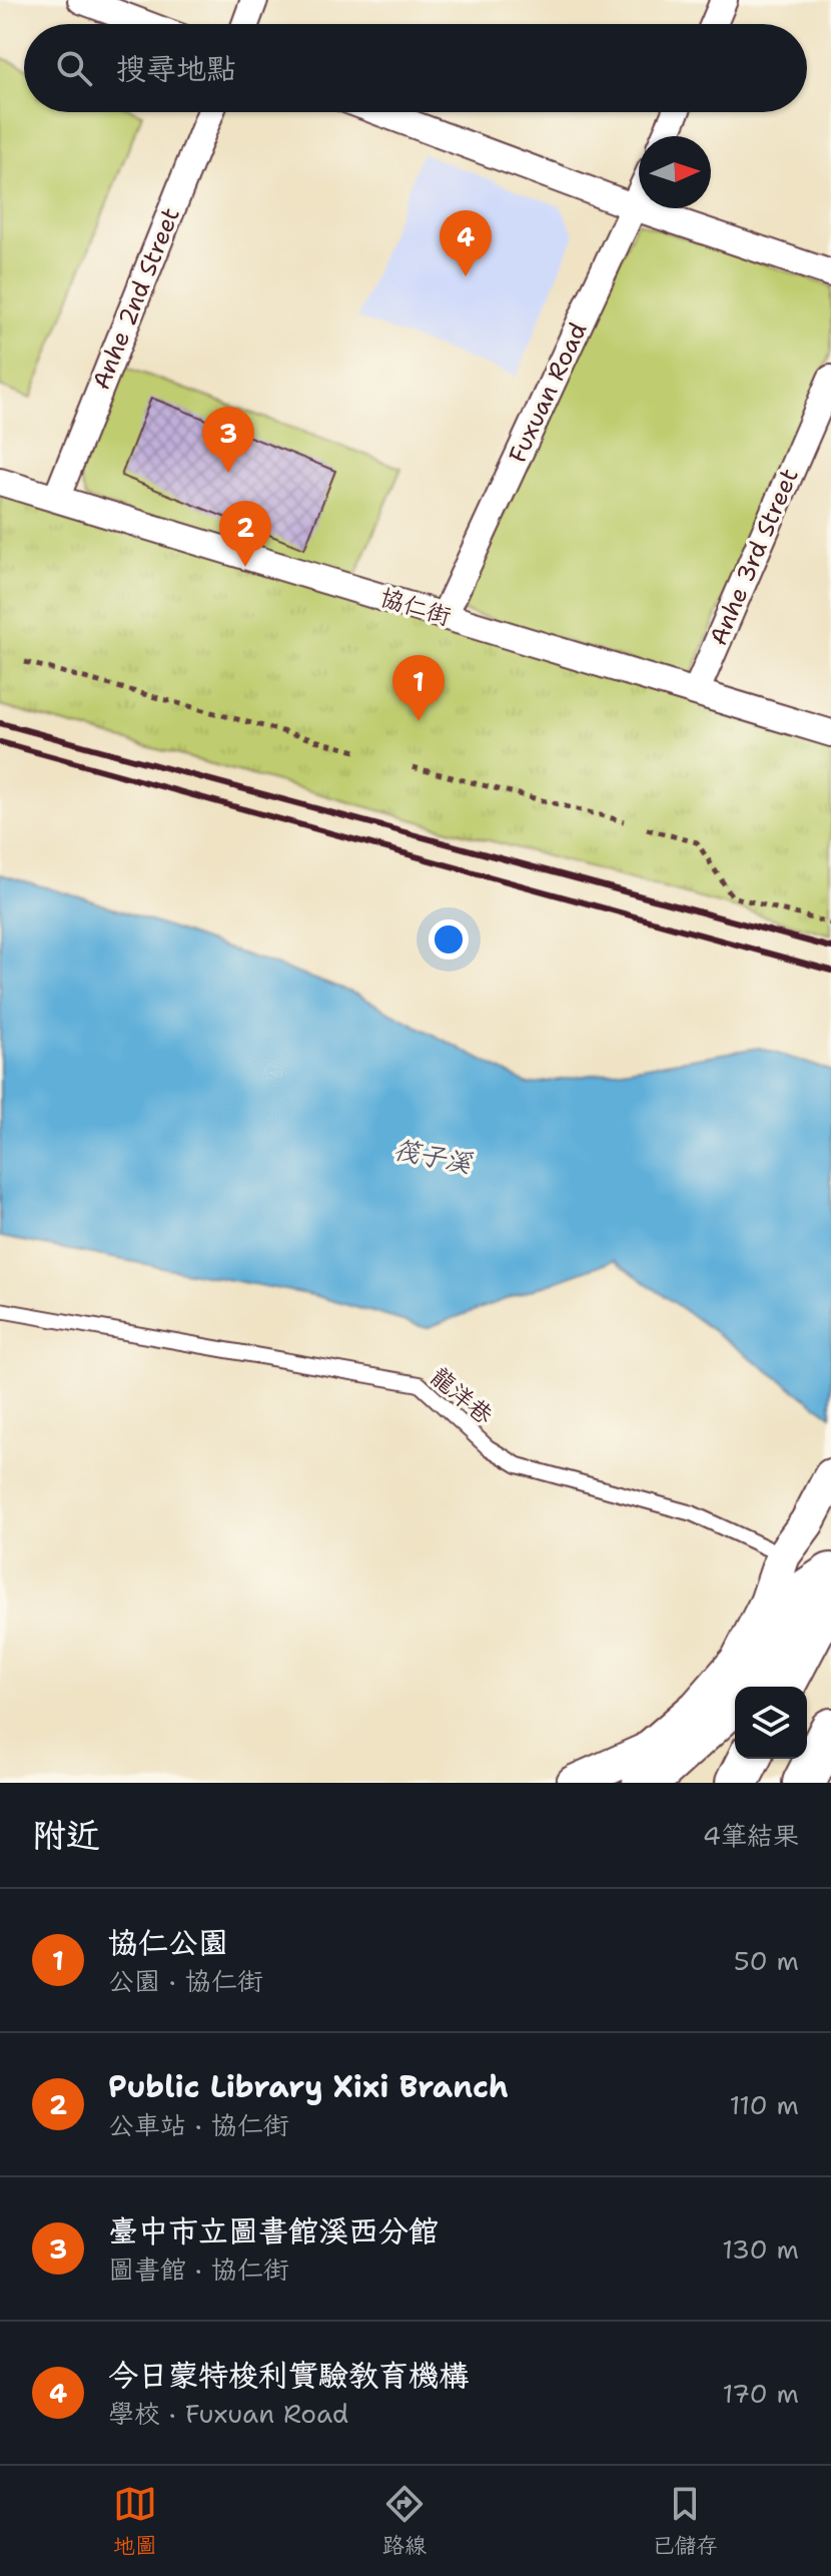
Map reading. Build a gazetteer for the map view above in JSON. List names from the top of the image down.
{
  "streets": {
    "street": [
      "Anhe 2nd Street",
      "Fuxuan Road",
      "Anhe 3rd Street",
      "協仁街"
    ],
    "lane": ["龍洋巷"]
  },
  "crossings": [
    ["Anhe 2nd Street", "協仁街"],
    ["Fuxuan Road", "協仁街"],
    ["Anhe 3rd Street", "協仁街"]
  ],
  "water": ["筏子溪"],
  "north": "right",
  "page": {
    "search": "搜尋地點",
    "pins": [
      "4",
      "3",
      "2",
      "1"
    ],
    "heading": ["附近", "4筆結果"],
    "list": [
      {
        "mark": "1",
        "name": "協仁公園",
        "note": "公園 · 協仁街",
        "value": "50 m"
      },
      {
        "mark": "2",
        "name": "Public Library Xixi Branch",
        "note": "公車站 · 協仁街",
        "value": "110 m"
      },
      {
        "mark": "3",
        "name": "臺中市立圖書館溪西分館",
        "note": "圖書館 · 協仁街",
        "value": "130 m"
      },
      {
        "mark": "4",
        "name": "今日蒙特梭利實驗教育機構",
        "note": "學校 · Fuxuan Road",
        "value": "170 m"
      }
    ],
    "nav": ["地圖", "路線", "已儲存"]
  }
}
